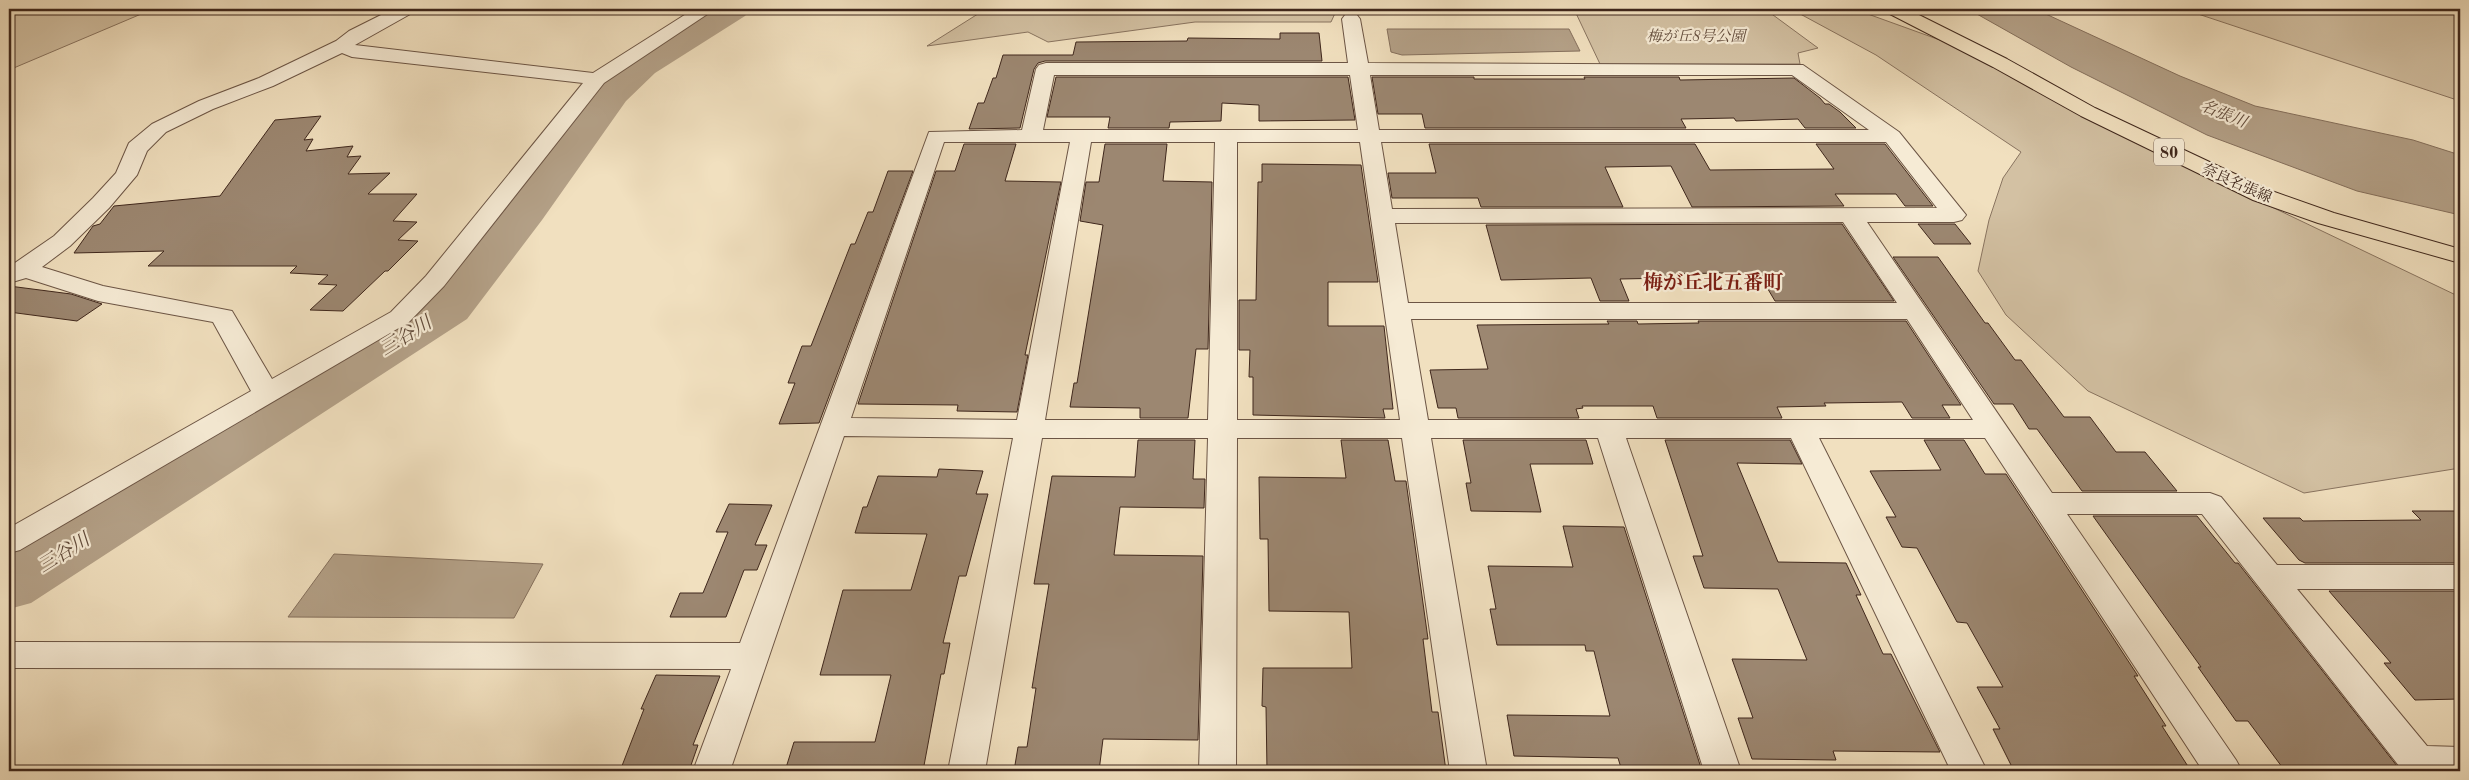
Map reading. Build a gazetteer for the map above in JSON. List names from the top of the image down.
{
  "streets": {
    "main road": ["80", "奈良名張線"]
  },
  "districts": ["梅が丘北五番町"],
  "water": ["名張川", "三谷川"],
  "parks": ["梅が丘8号公園"]
}
